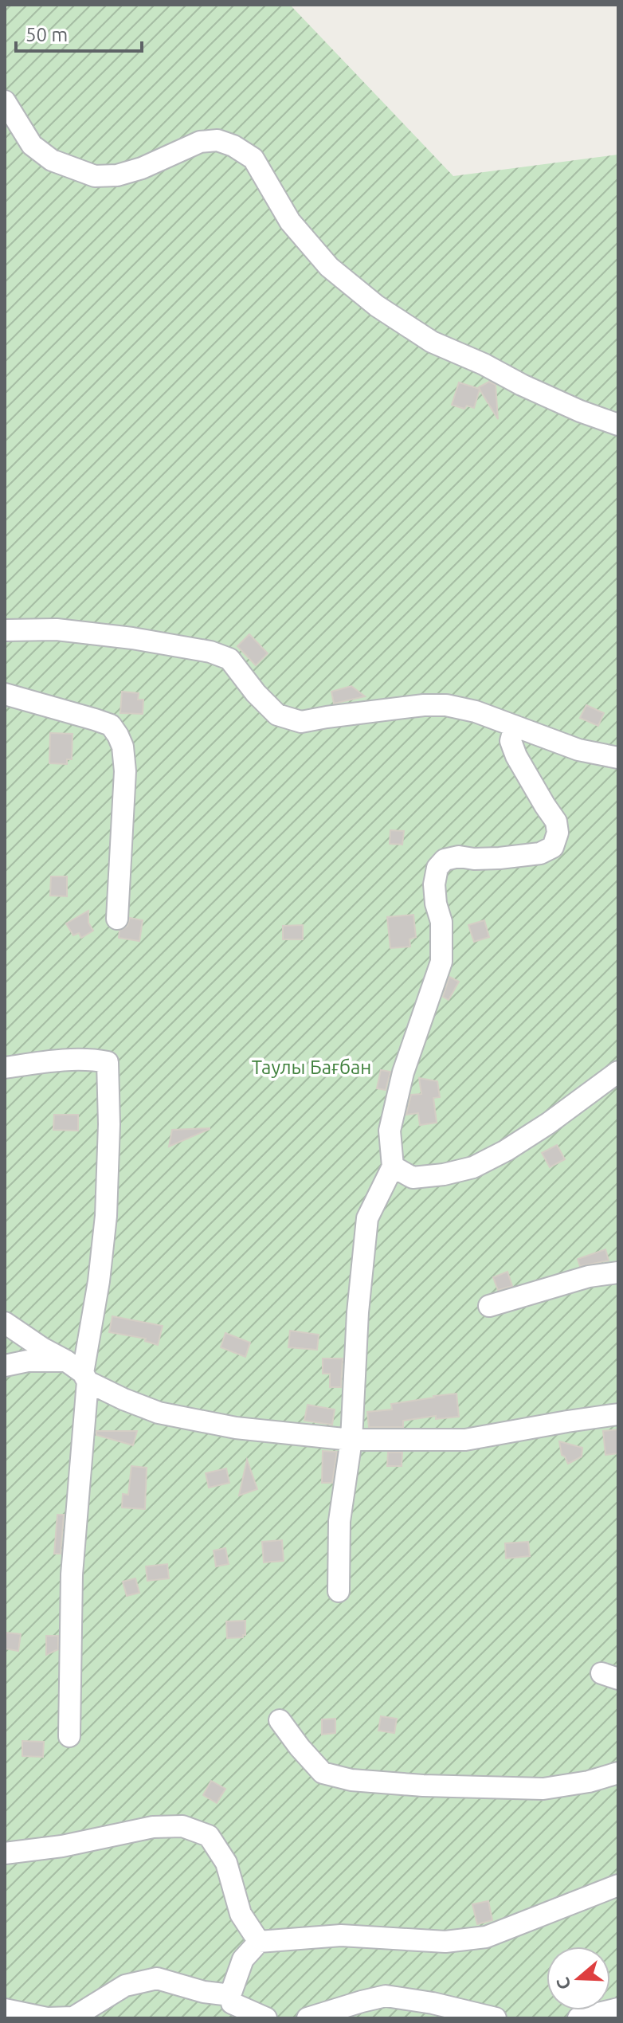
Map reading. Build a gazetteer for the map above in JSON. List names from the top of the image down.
{
  "parks": ["Таулы Бағбан"],
  "scale_bar": "50 m",
  "north": "left"
}
